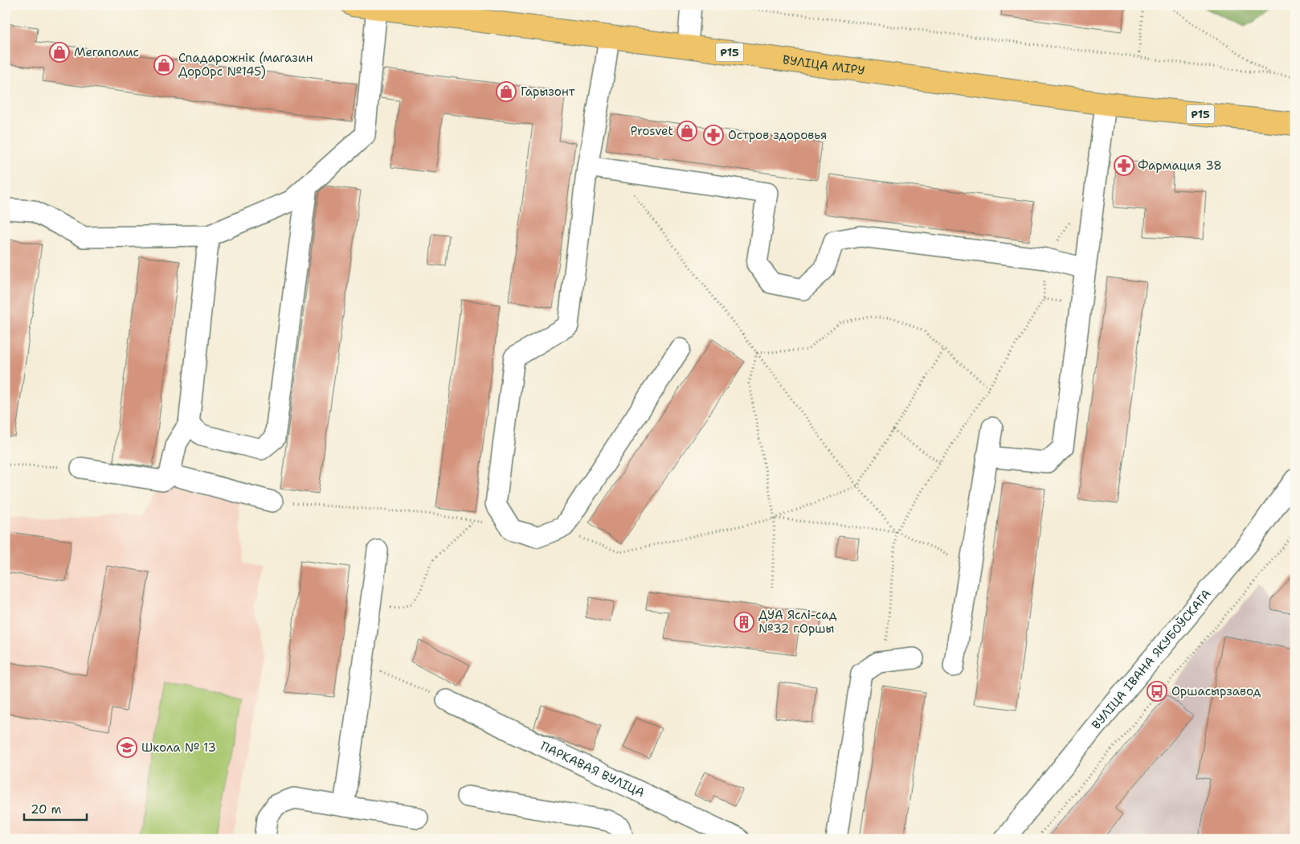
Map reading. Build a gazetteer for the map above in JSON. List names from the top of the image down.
{
  "streets": {
    "main road": ["Р15", "ВУЛІЦА МІРУ"],
    "street": ["ВУЛІЦА ІВАНА ЯКУБОЎСКАГА", "ПАРКАВАЯ ВУЛІЦА"]
  },
  "places": {
    "shop": [
      "Мегаполис",
      "Спадарожнік (магазин ДорОрс №145)",
      "Гарызонт",
      "Prosvet"
    ],
    "pharmacy": ["Остров здоровья", "Фармация 38"],
    "building": ["ДУА Яслі-сад №32 г.Оршы"],
    "bus stop": ["Оршасырзавод"],
    "school or university": ["Школа № 13"]
  },
  "scale_bar": "20 m"
}
